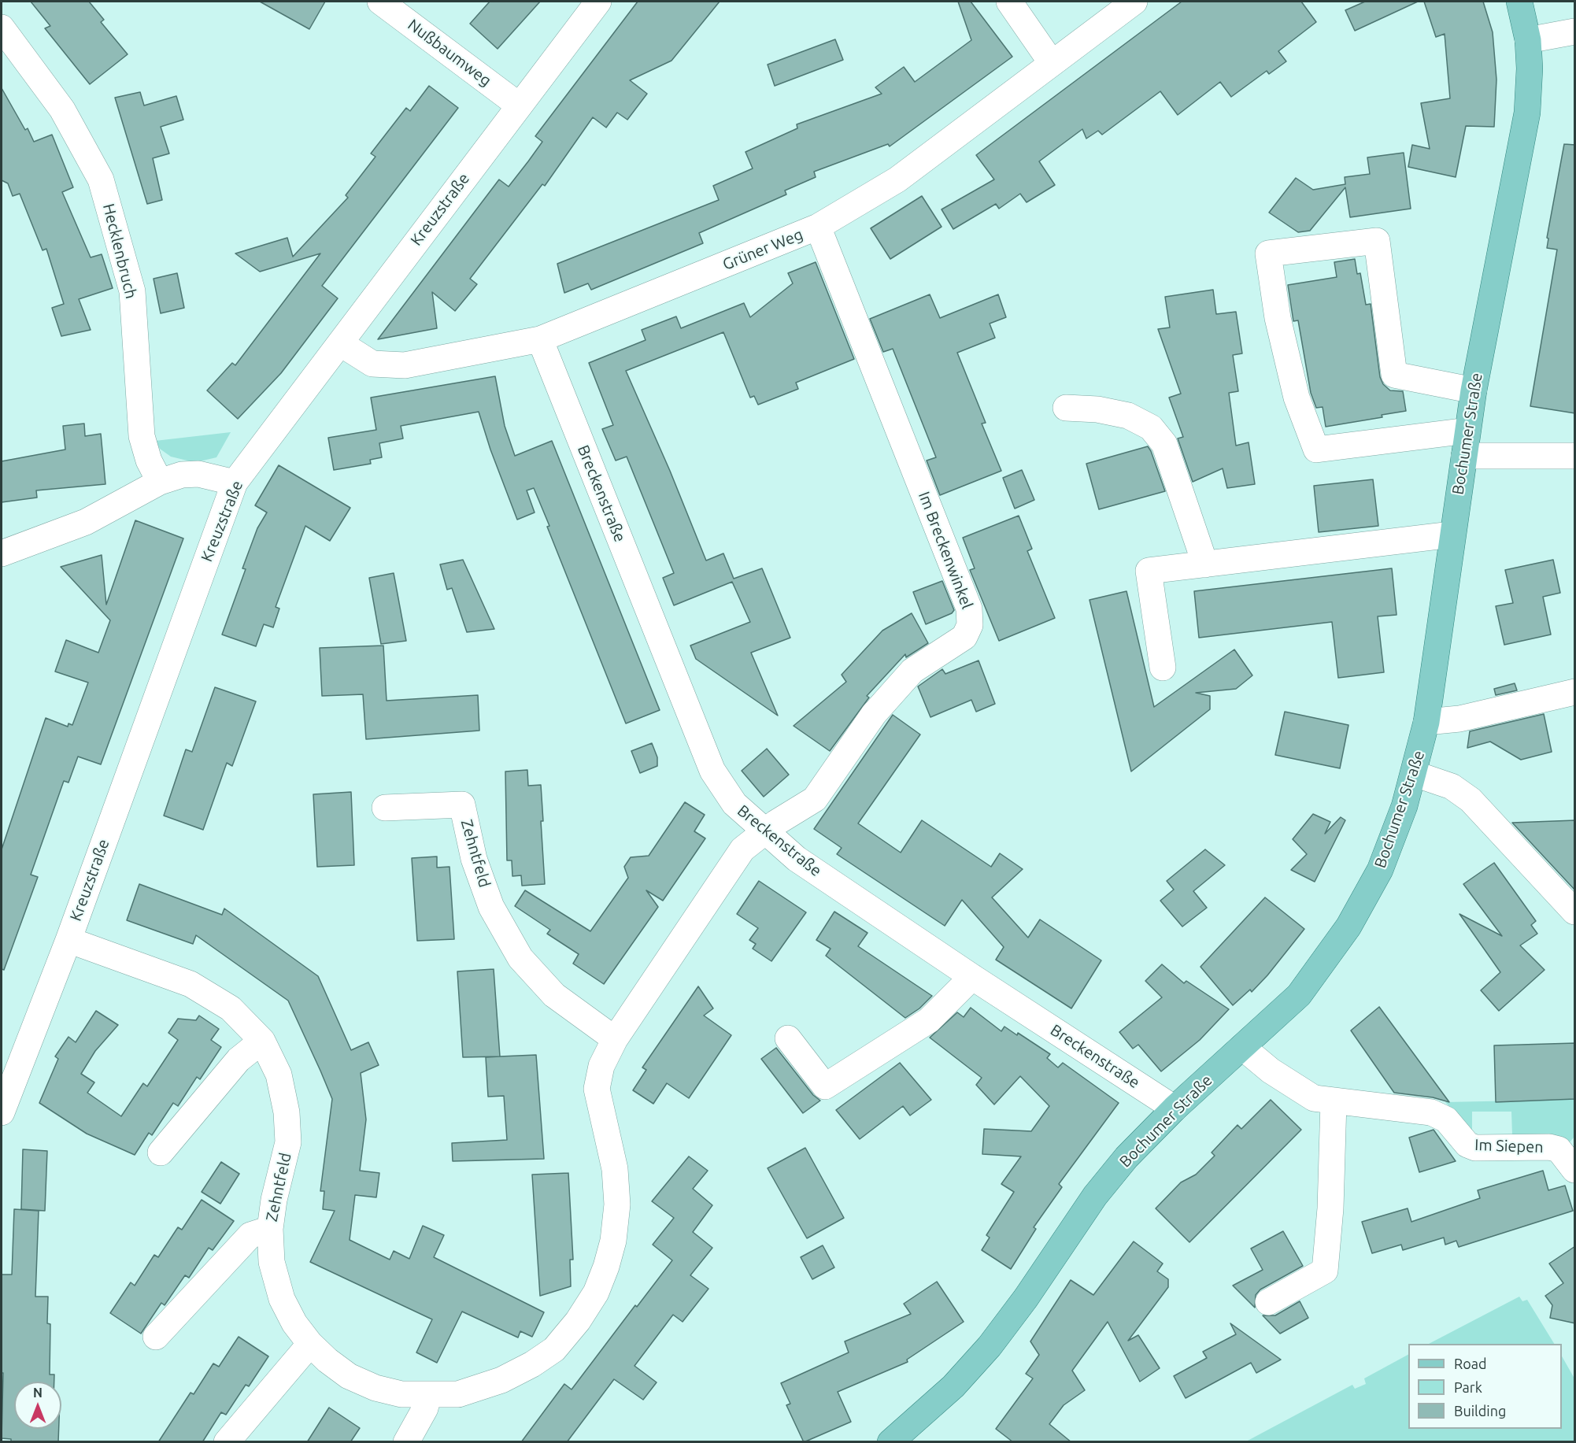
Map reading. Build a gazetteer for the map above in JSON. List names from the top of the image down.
{
  "streets": {
    "main road": ["Bochumer Straße"],
    "street": [
      "Nußbaumweg",
      "Kreuzstraße",
      "Grüner Weg",
      "Hecklenbruch",
      "Breckenstraße",
      "Im Breckenwinkel",
      "Zehntfeld",
      "Im Siepen"
    ]
  },
  "crossings": [
    ["Nußbaumweg", "Kreuzstraße"],
    ["Kreuzstraße", "Grüner Weg"],
    ["Kreuzstraße", "Zehntfeld"],
    ["Grüner Weg", "Breckenstraße"],
    ["Grüner Weg", "Im Breckenwinkel"],
    ["Bochumer Straße", "Breckenstraße"],
    ["Bochumer Straße", "Im Siepen"],
    ["Breckenstraße", "Im Breckenwinkel"],
    ["Breckenstraße", "Zehntfeld"],
    ["Im Breckenwinkel", "Zehntfeld"]
  ],
  "legend": ["Road", "Park", "Building"],
  "north": "top"
}
